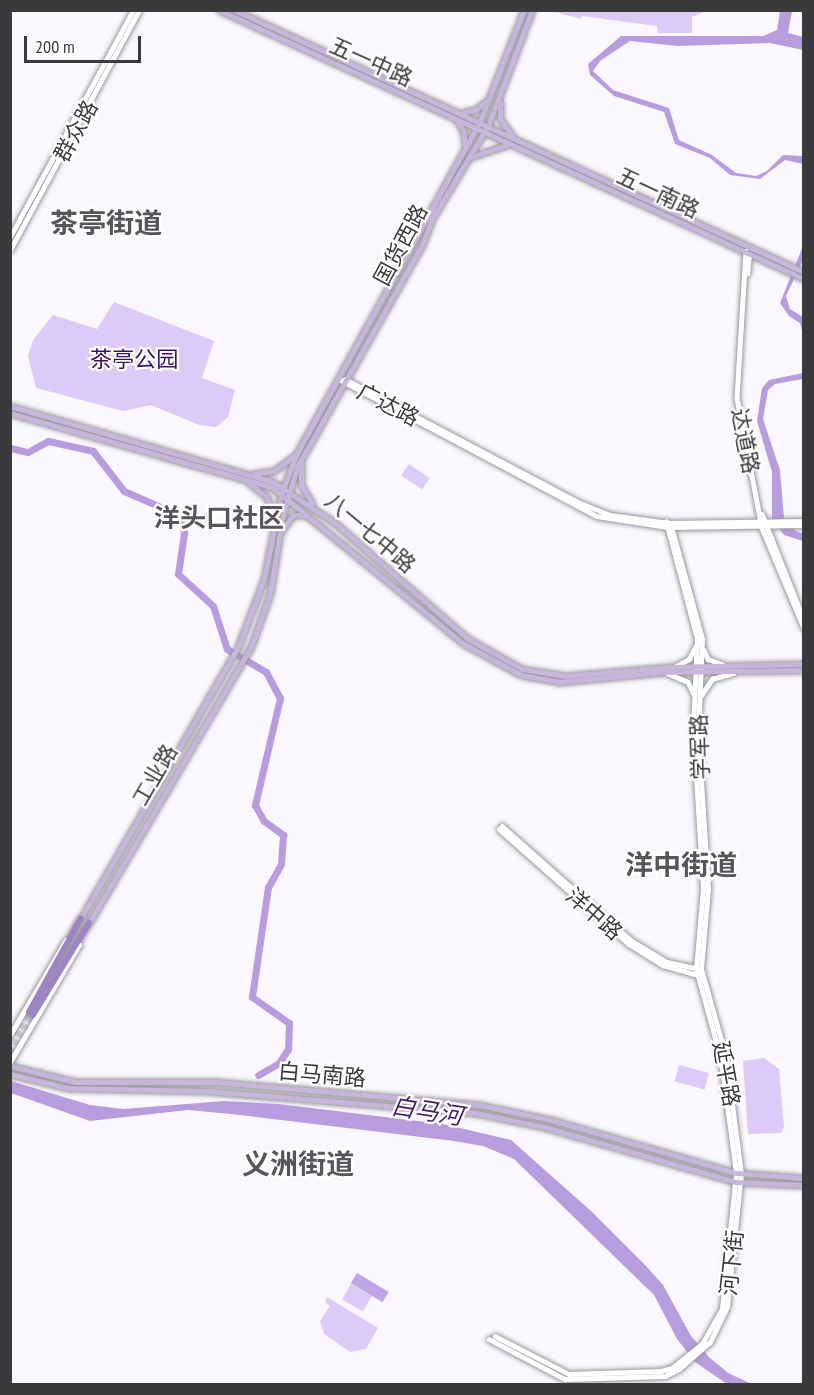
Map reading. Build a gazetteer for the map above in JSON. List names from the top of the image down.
{
  "streets": {
    "main road": [
      "五一中路",
      "群众路",
      "五一南路",
      "国货西路",
      "广达路",
      "达道路",
      "八一七中路",
      "学军路",
      "工业路",
      "洋中路",
      "延平路",
      "白马南路",
      "河下街"
    ]
  },
  "crossings": [
    ["五一中路", "五一南路"],
    ["五一中路", "国货西路"],
    ["五一南路", "达道路"],
    ["国货西路", "广达路"],
    ["国货西路", "八一七中路"],
    ["国货西路", "工业路"],
    ["广达路", "达道路"],
    ["广达路", "学军路"],
    ["八一七中路", "学军路"],
    ["八一七中路", "工业路"],
    ["学军路", "洋中路"],
    ["学军路", "延平路"],
    ["工业路", "白马南路"],
    ["洋中路", "延平路"],
    ["延平路", "白马南路"],
    ["延平路", "河下街"],
    ["白马南路", "河下街"]
  ],
  "districts": [
    "茶亭街道",
    "洋头口社区",
    "洋中街道",
    "义洲街道"
  ],
  "water": ["白马河"],
  "parks": ["茶亭公园"],
  "scale_bar": "200 m"
}
